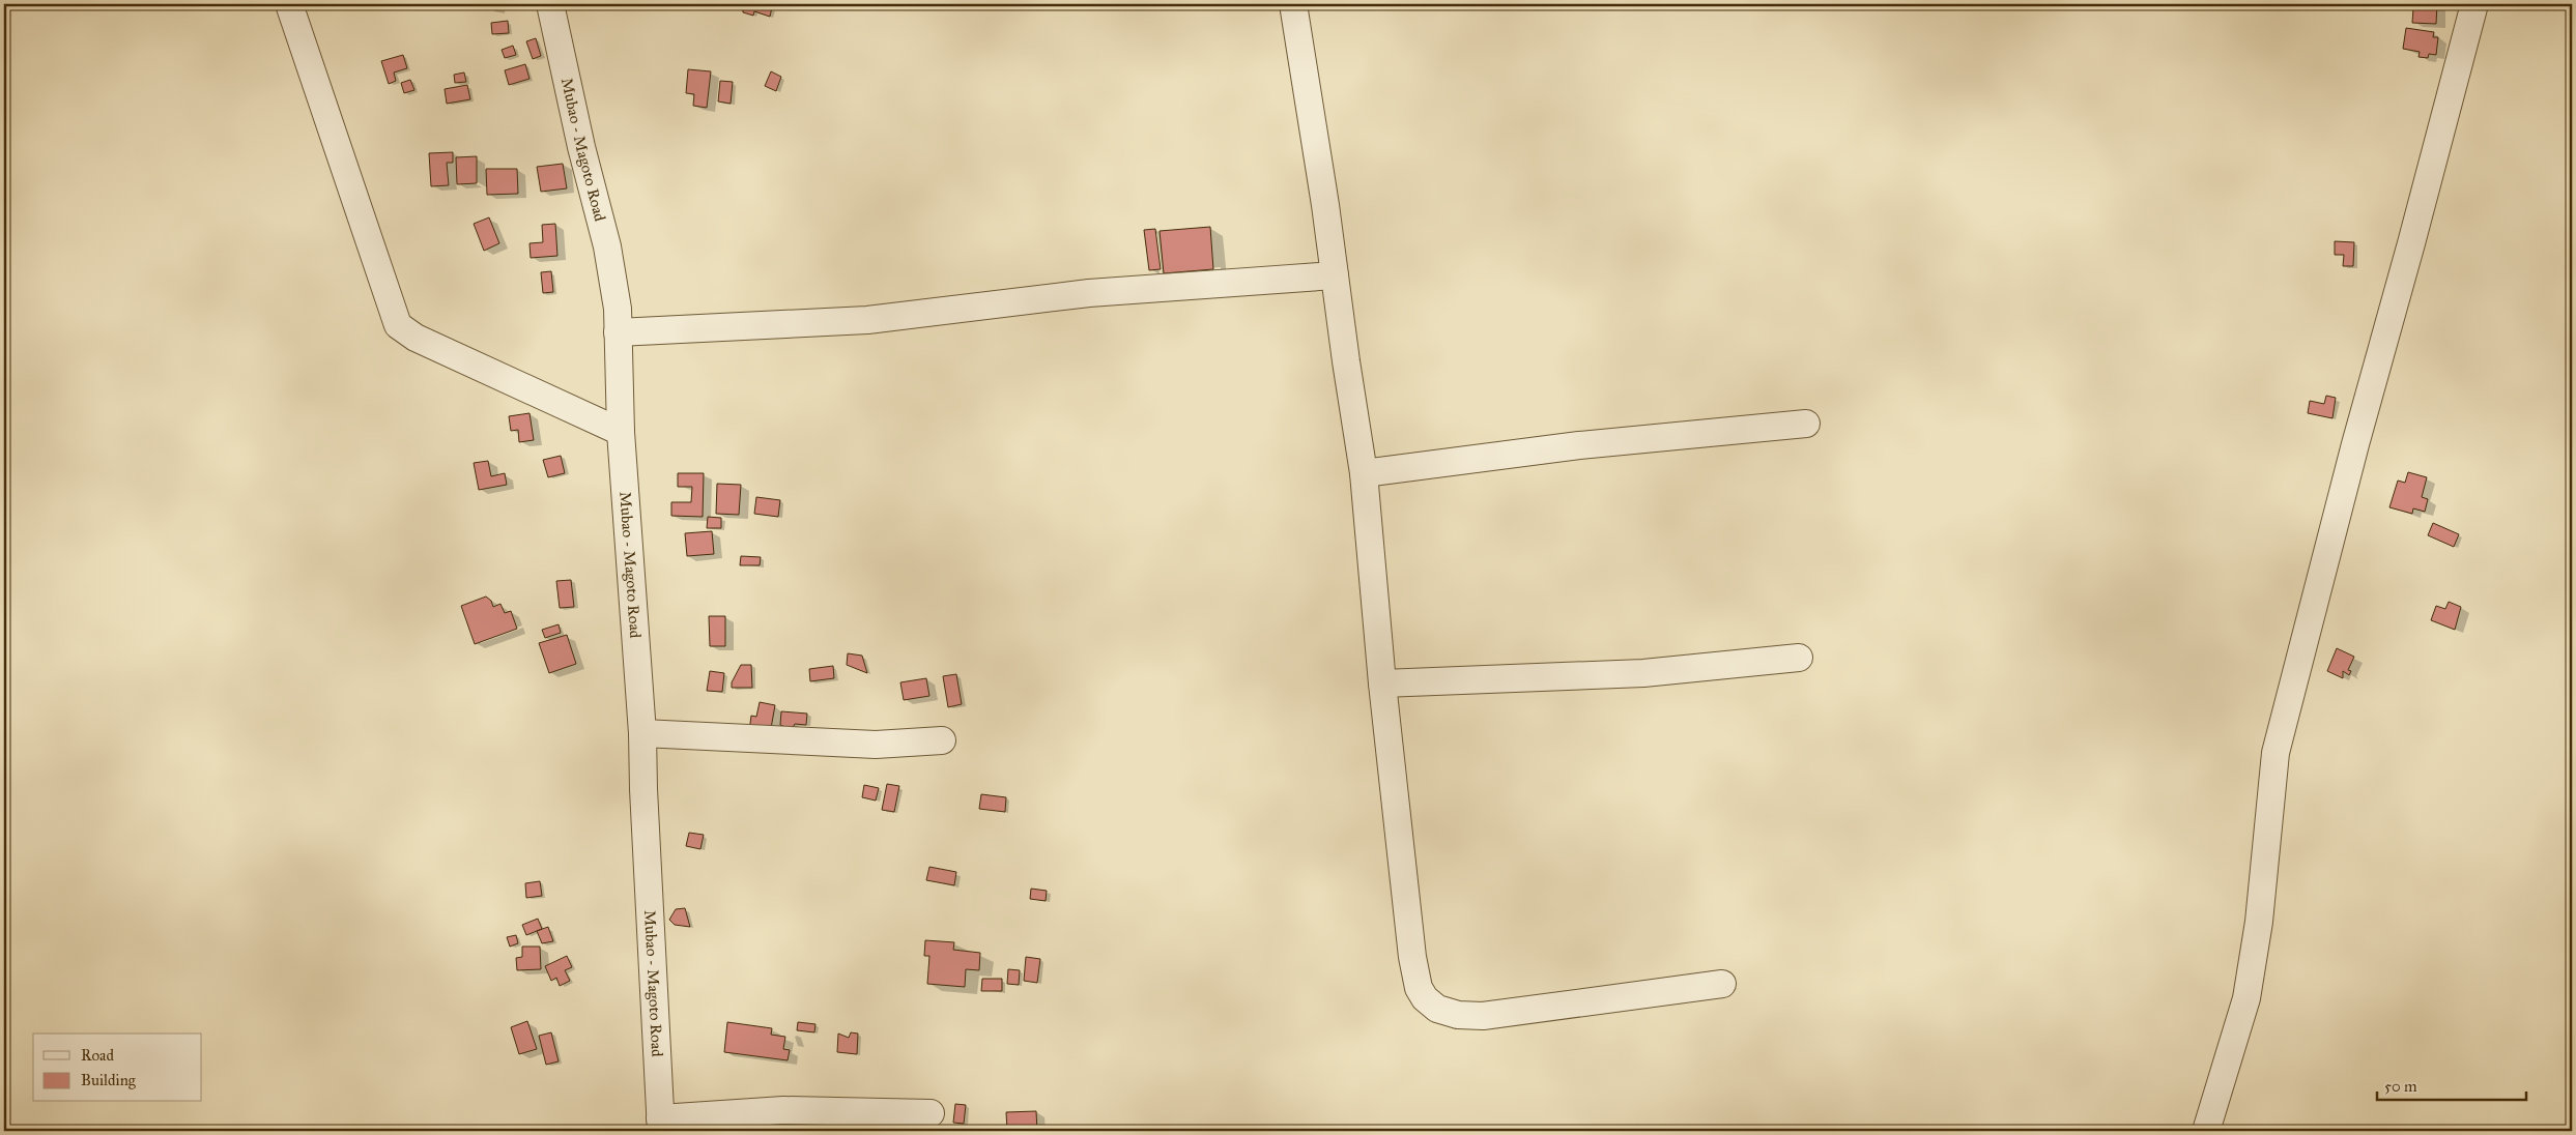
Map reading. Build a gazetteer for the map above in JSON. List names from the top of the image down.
{
  "streets": {
    "street": ["Mubao - Magoto Road"]
  },
  "legend": ["Road", "Building"],
  "scale_bar": "50 m"
}
